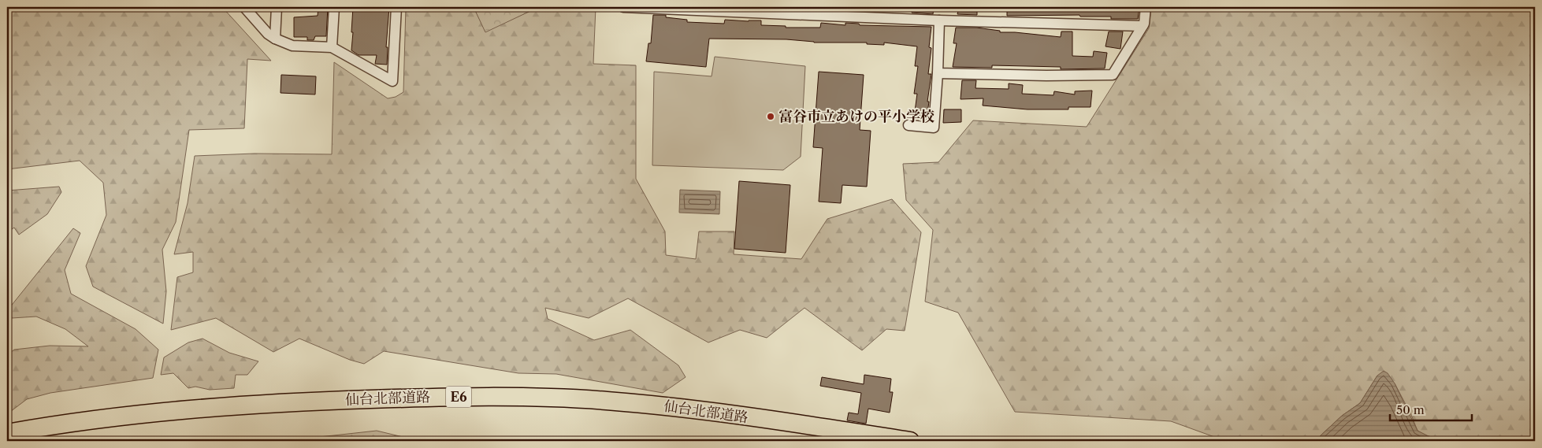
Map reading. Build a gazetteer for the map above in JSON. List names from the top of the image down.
{
  "streets": {
    "highway": ["E6", "仙台北部道路"]
  },
  "places": ["富谷市立あけの平小学校"],
  "scale_bar": "50 m"
}
